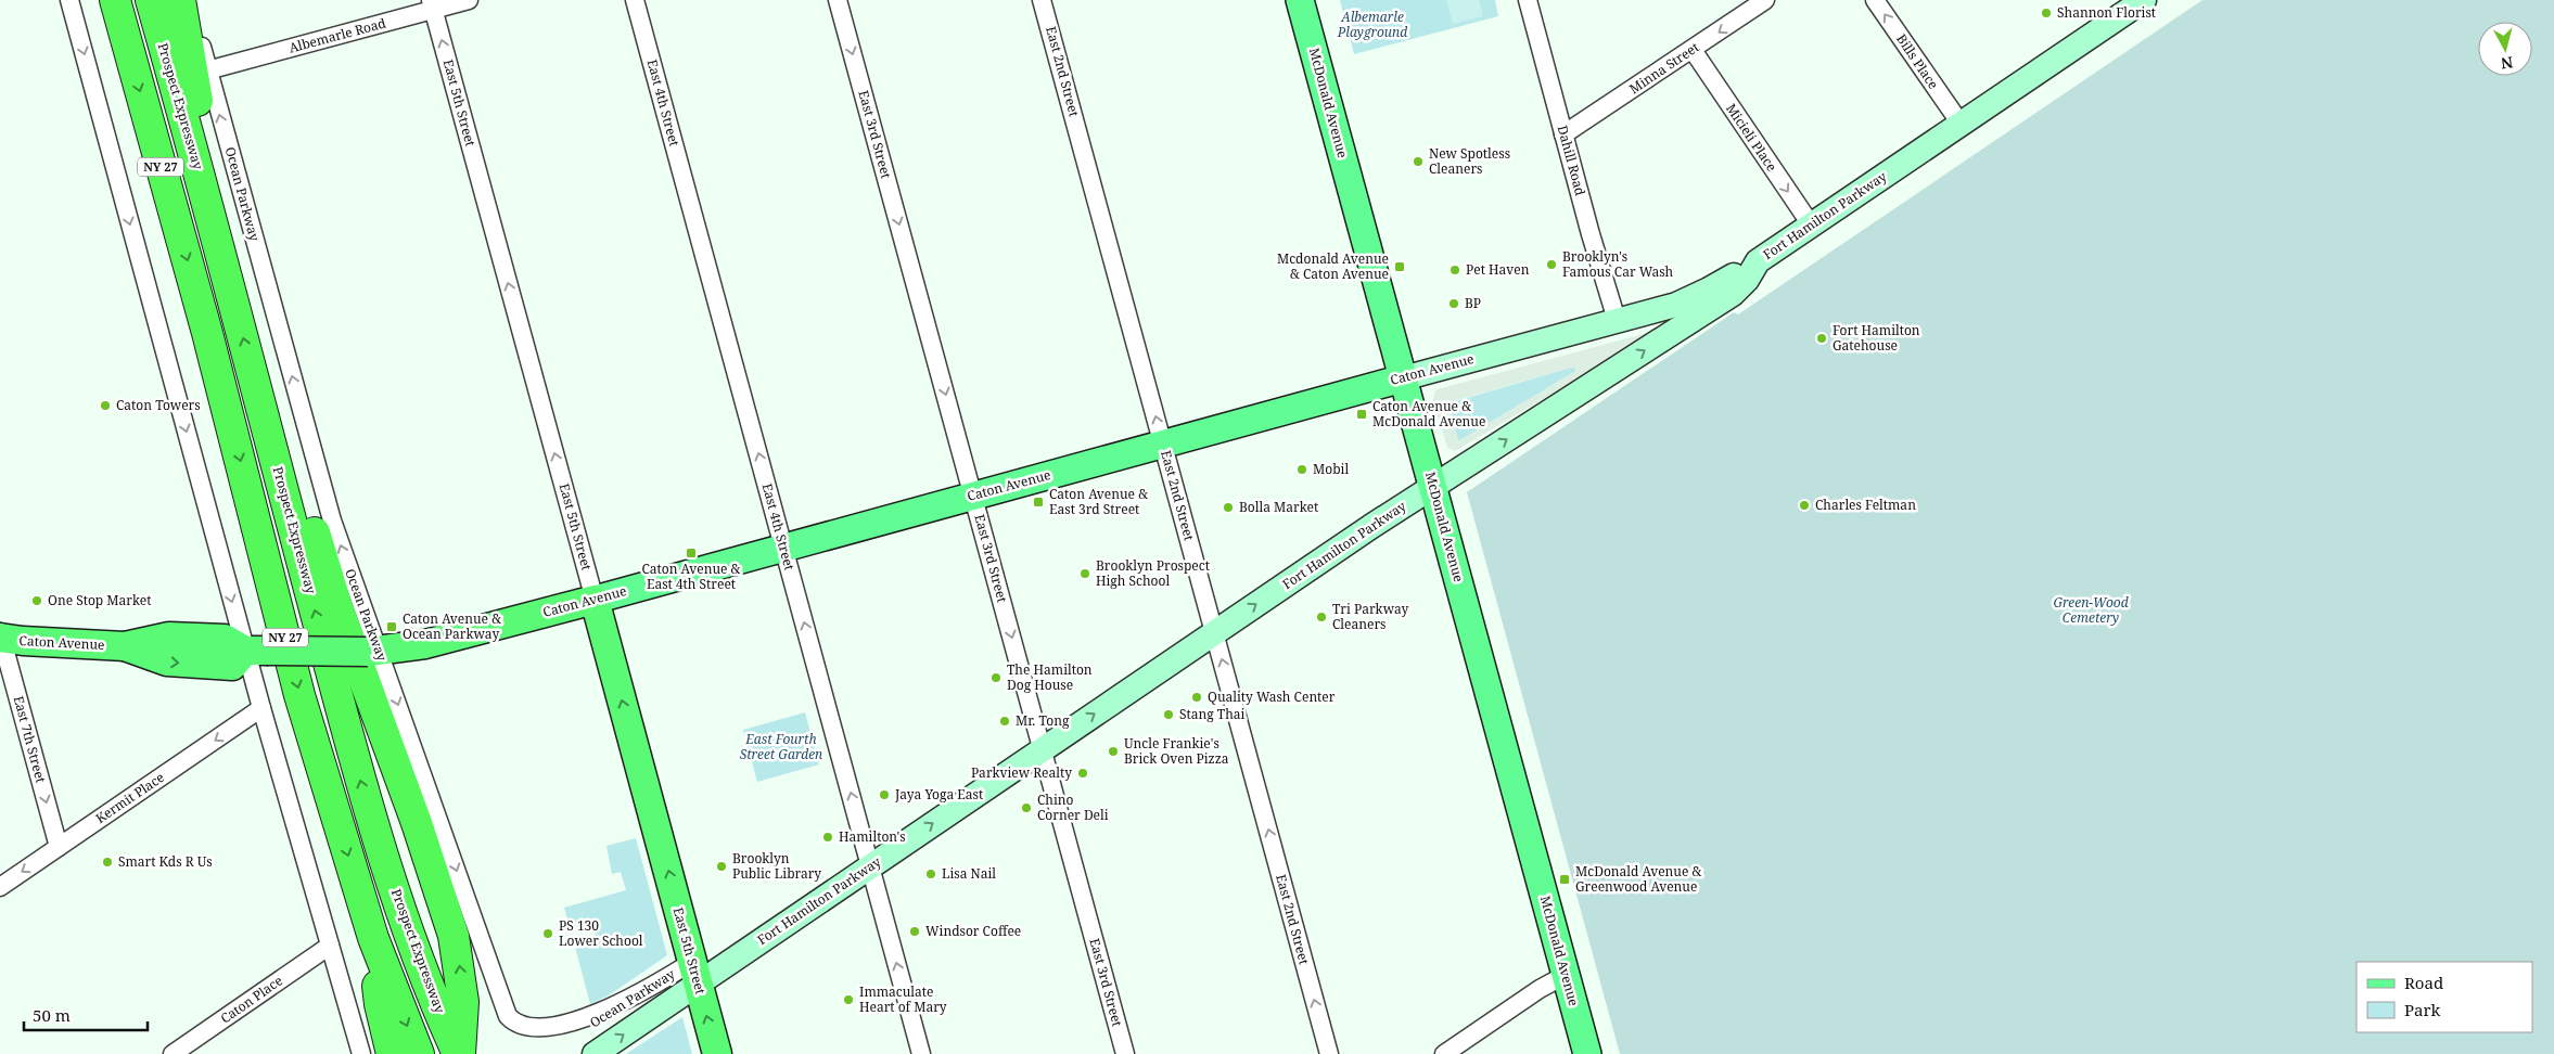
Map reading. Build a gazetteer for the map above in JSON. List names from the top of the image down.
{
  "streets": {
    "highway": [
      "East 5th Street",
      "Prospect Expressway",
      "NY 27",
      "Caton Avenue"
    ],
    "main road": ["McDonald Avenue", "Fort Hamilton Parkway"],
    "street": [
      "Albemarle Road",
      "Bills Place",
      "Minna Street",
      "East 2nd Street",
      "East 4th Street",
      "East 3rd Street",
      "Micieli Place",
      "Dahill Road",
      "Ocean Parkway",
      "East 7th Street",
      "Kermit Place",
      "Caton Place"
    ]
  },
  "crossings": [
    ["Albemarle Road", "East 5th Street"],
    ["Albemarle Road", "Ocean Parkway"],
    ["Bills Place", "Fort Hamilton Parkway"],
    ["Minna Street", "Micieli Place"],
    ["Minna Street", "Dahill Road"],
    ["East 2nd Street", "Fort Hamilton Parkway"],
    ["East 2nd Street", "Caton Avenue"],
    ["East 5th Street", "Ocean Parkway"],
    ["East 5th Street", "Fort Hamilton Parkway"],
    ["East 5th Street", "Caton Avenue"],
    ["East 4th Street", "Fort Hamilton Parkway"],
    ["East 4th Street", "Caton Avenue"],
    ["McDonald Avenue", "Fort Hamilton Parkway"],
    ["McDonald Avenue", "Caton Avenue"],
    ["East 3rd Street", "Fort Hamilton Parkway"],
    ["East 3rd Street", "Caton Avenue"],
    ["Micieli Place", "Fort Hamilton Parkway"],
    ["Dahill Road", "Caton Avenue"],
    ["Ocean Parkway", "Fort Hamilton Parkway"],
    ["Ocean Parkway", "Caton Avenue"],
    ["Fort Hamilton Parkway", "Caton Avenue"],
    ["Caton Avenue", "East 7th Street"],
    ["East 7th Street", "Kermit Place"]
  ],
  "one_way": [
    "Bills Place",
    "Minna Street",
    "East 2nd Street",
    "East 5th Street",
    "East 4th Street",
    "East 3rd Street",
    "Micieli Place",
    "Fort Hamilton Parkway",
    "East 7th Street",
    "Kermit Place"
  ],
  "parks": ["Albemarle Playground", "Green-Wood Cemetery", "East Fourth Street Garden"],
  "places": {
    "other": [
      "Shannon Florist",
      "New Spotless Cleaners",
      "Brooklyn's Famous Car Wash",
      "Pet Haven",
      "BP",
      "Fort Hamilton Gatehouse",
      "Caton Towers",
      "Mobil",
      "Charles Feltman",
      "Bolla Market",
      "Brooklyn Prospect High School",
      "One Stop Market",
      "Tri Parkway Cleaners",
      "The Hamilton Dog House",
      "Quality Wash Center",
      "Stang Thai",
      "Mr. Tong",
      "Uncle Frankie's Brick Oven Pizza",
      "Parkview Realty",
      "Jaya Yoga East",
      "Chino Corner Deli",
      "Hamilton's",
      "Smart Kds R Us",
      "Brooklyn Public Library",
      "Lisa Nail",
      "Windsor Coffee",
      "PS 130 Lower School",
      "Immaculate Heart of Mary"
    ],
    "transit": [
      "Mcdonald Avenue & Caton Avenue",
      "Caton Avenue & McDonald Avenue",
      "Caton Avenue & East 3rd Street",
      "Caton Avenue & East 4th Street",
      "Caton Avenue & Ocean Parkway",
      "McDonald Avenue & Greenwood Avenue"
    ]
  },
  "legend": ["Road", "Park"],
  "scale_bar": "50 m",
  "north": "bottom"
}
